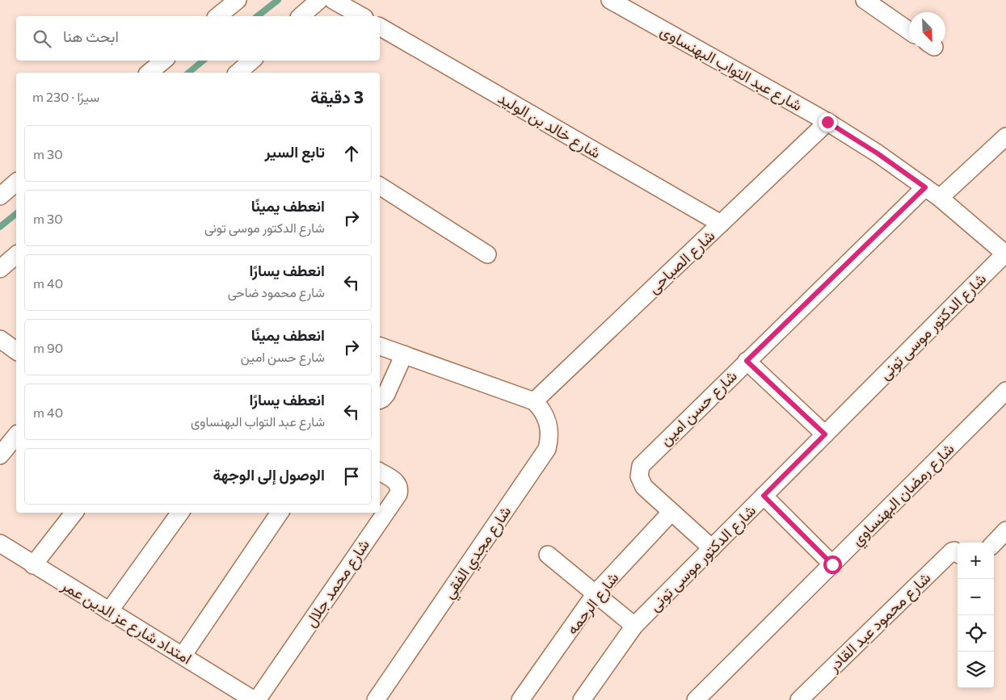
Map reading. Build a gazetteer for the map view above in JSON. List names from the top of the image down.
{
  "streets": {
    "street": [
      "شارع عبد التواب البهنساوى",
      "شارع خالد بن الوليد",
      "شارع الصباحى",
      "شارع الدكتور موسى تونى",
      "شارع حسن امين",
      "شارع رمضان البهنساوي",
      "شارع مجدي الفقي",
      "شارع محمد جلال",
      "شارع الرحمه",
      "امتداد شارع عز الدين عمر",
      "شارع محمود عبد القادر"
    ]
  },
  "crossings": [
    ["شارع عبد التواب البهنساوى", "شارع الصباحى"],
    ["شارع عبد التواب البهنساوى", "شارع الدكتور موسى تونى"],
    ["شارع عبد التواب البهنساوى", "شارع حسن امين"],
    ["شارع خالد بن الوليد", "شارع الصباحى"],
    ["شارع الصباحى", "شارع مجدي الفقي"],
    ["شارع الدكتور موسى تونى", "شارع حسن امين"],
    ["شارع حسن امين", "شارع الرحمه"]
  ],
  "north": "bottom right",
  "page": {
    "search": "ابحث هنا",
    "heading": ["3 دقيقة", "سيرًا · 230 m"],
    "list": [
      ["تابع السير", "30 m"],
      ["انعطف يمينًا", "شارع الدكتور موسى تونى", "30 m"],
      ["انعطف يسارًا", "شارع محمود ضاحى", "40 m"],
      ["انعطف يمينًا", "شارع حسن امين", "90 m"],
      ["انعطف يسارًا", "شارع عبد التواب البهنساوى", "40 m"],
      "الوصول إلى الوجهة"
    ],
    "map_buttons": ["+", "−"]
  }
}
